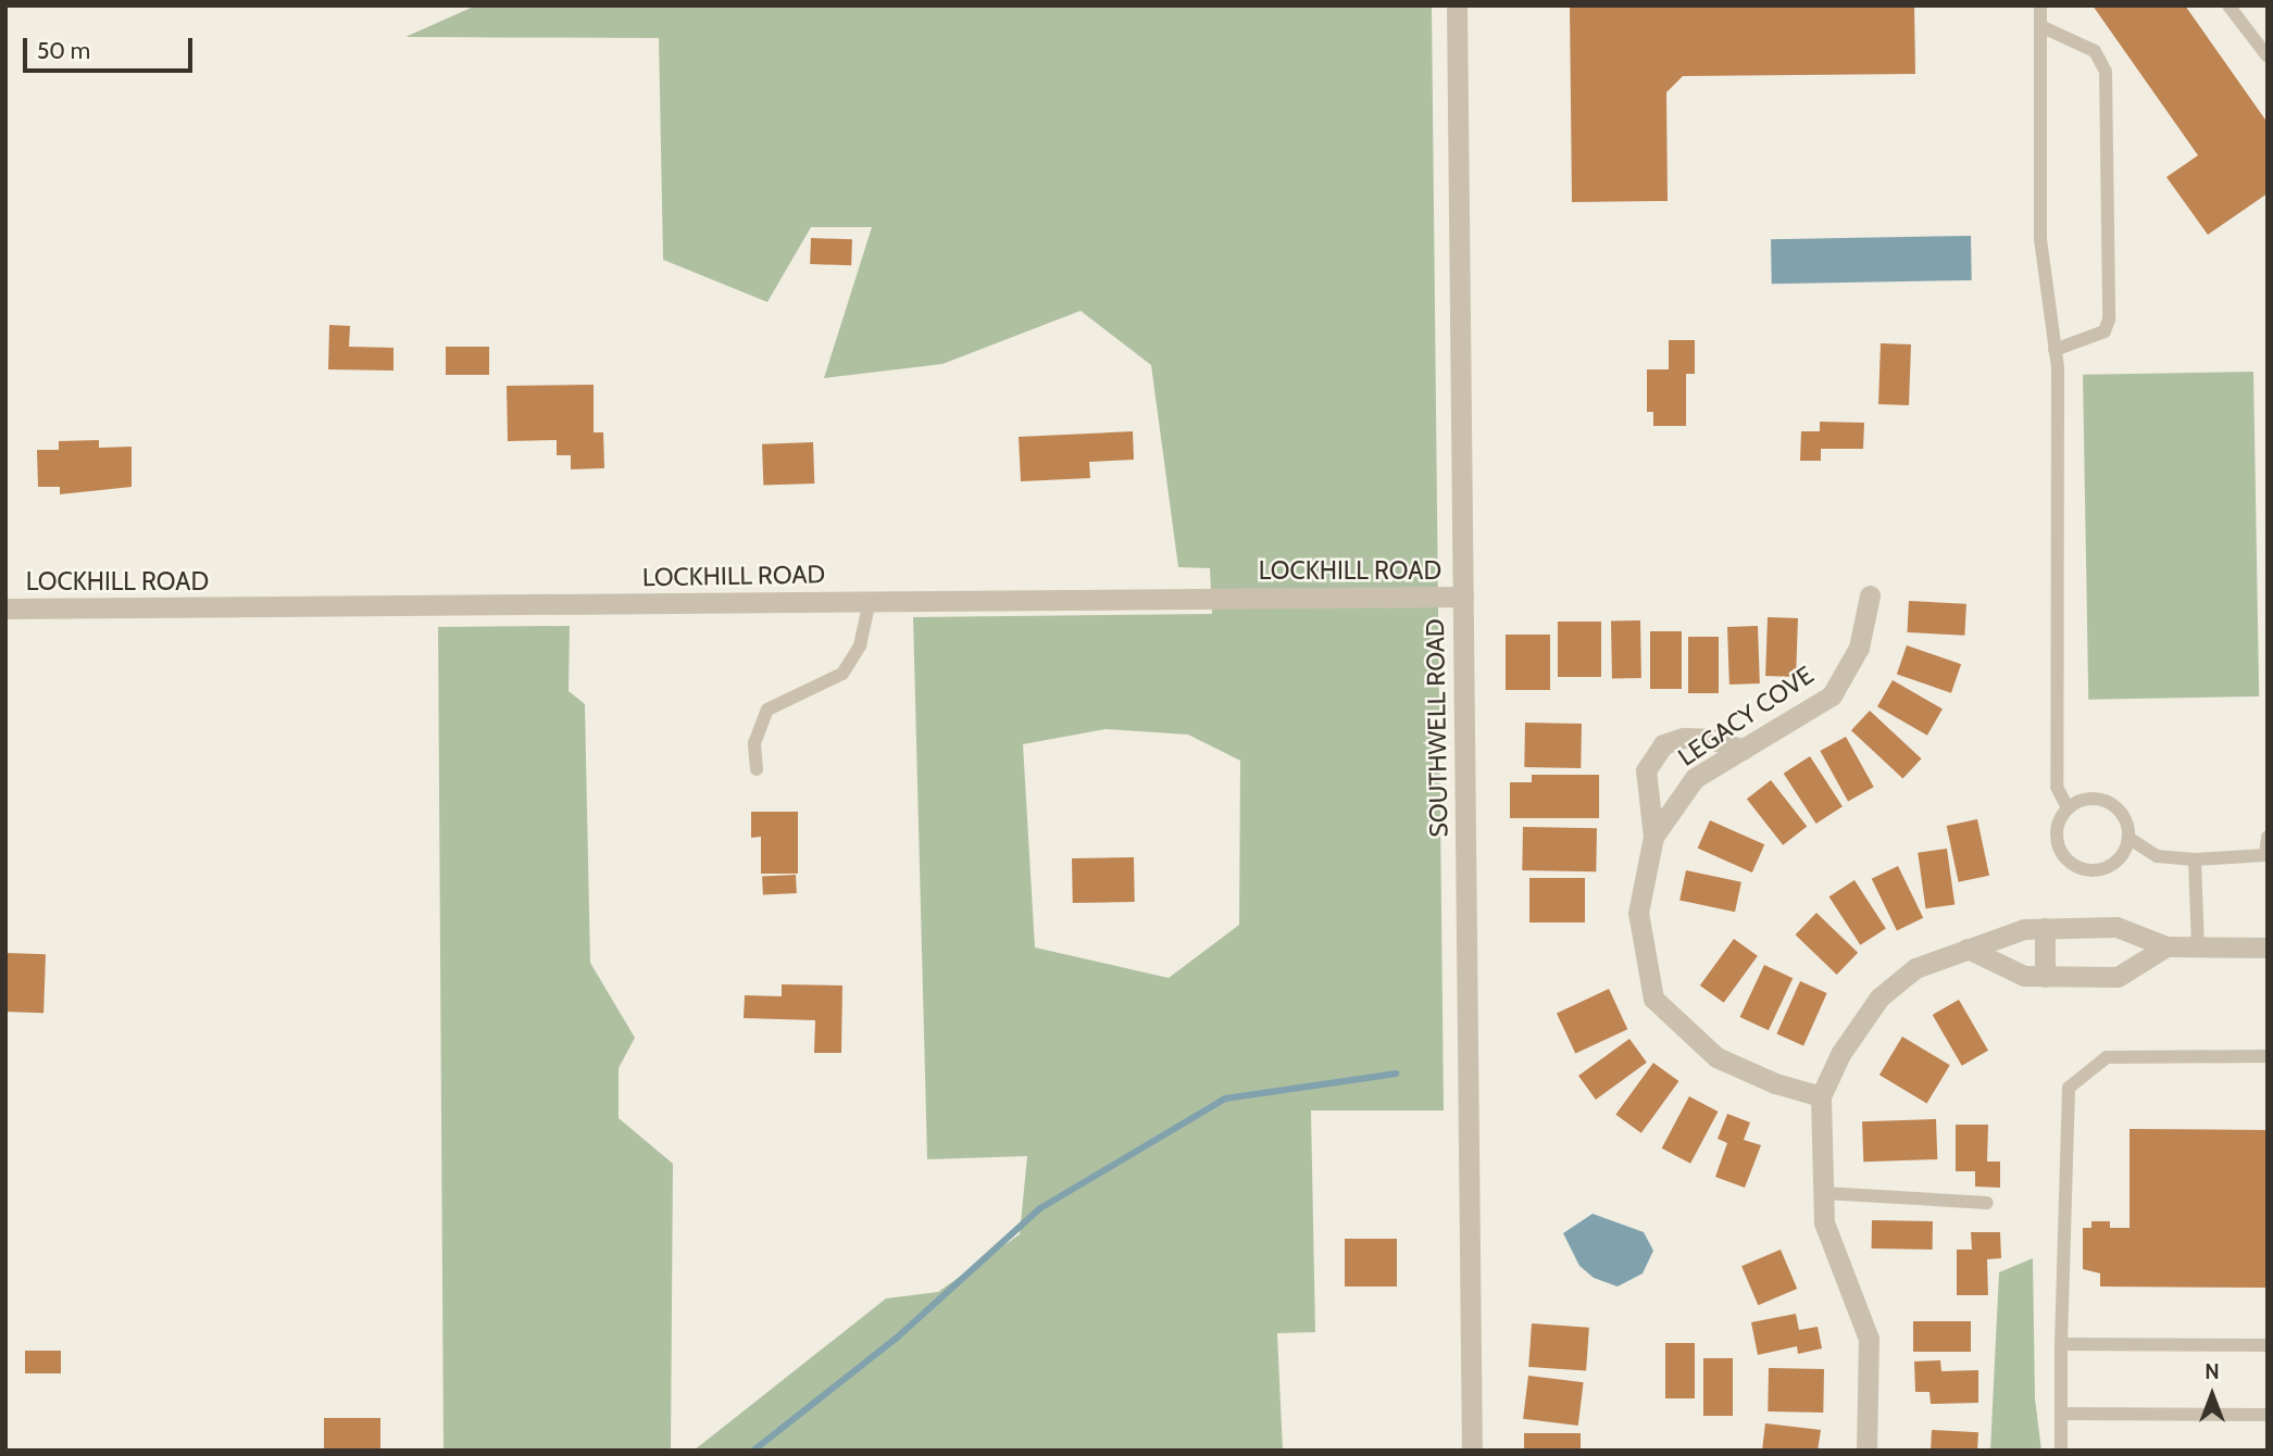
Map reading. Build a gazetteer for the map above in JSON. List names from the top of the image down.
{
  "streets": {
    "street": ["LOCKHILL ROAD", "LEGACY COVE", "SOUTHWELL ROAD"]
  },
  "crossings": [
    ["LOCKHILL ROAD", "SOUTHWELL ROAD"]
  ],
  "scale_bar": "50 m",
  "north": "top"
}
